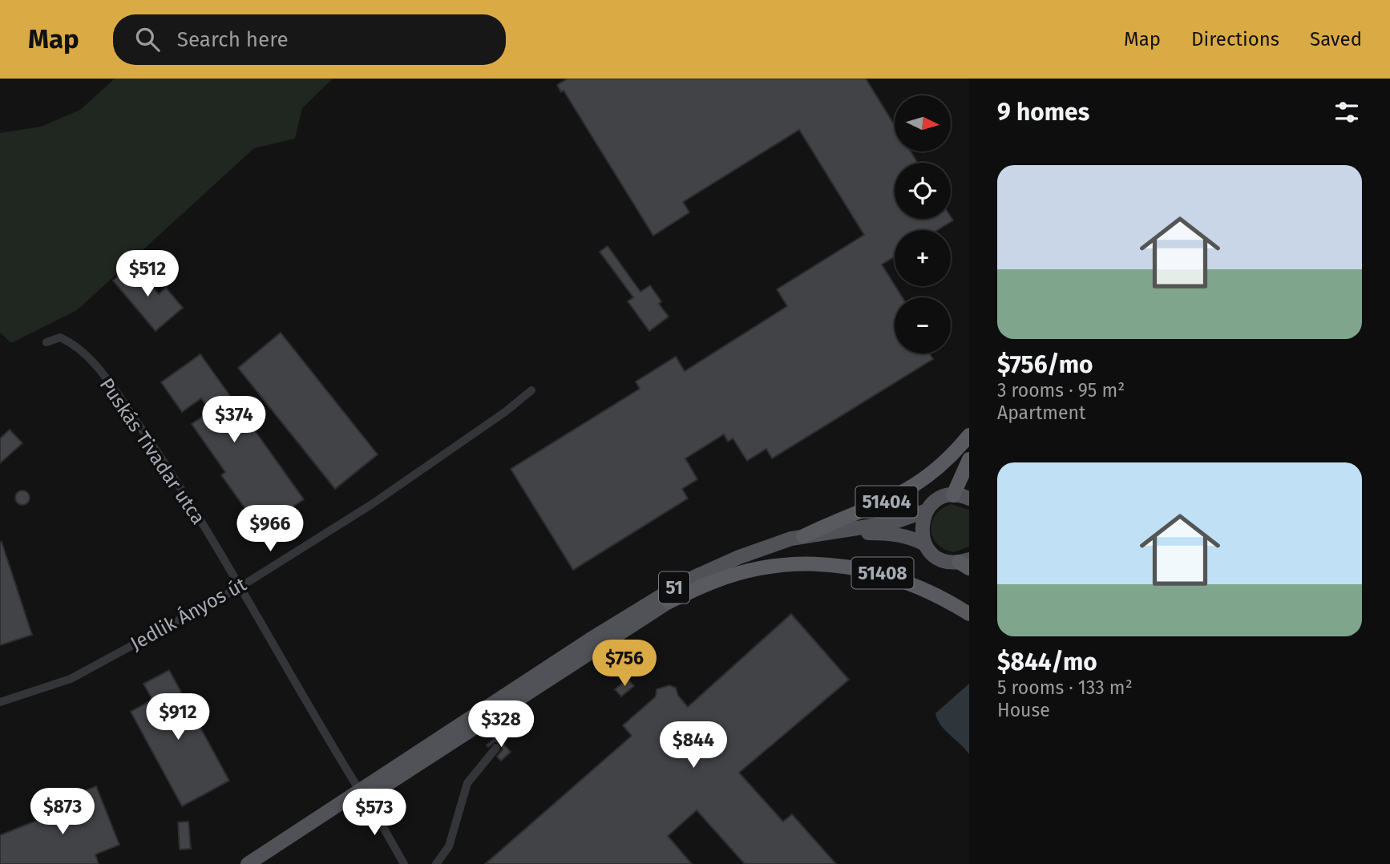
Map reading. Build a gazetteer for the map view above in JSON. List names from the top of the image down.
{
  "streets": {
    "highway": ["51404", "51408"],
    "main road": ["51"],
    "street": ["Puskás Tivadar utca", "Jedlik Ányos út"]
  },
  "crossings": [
    ["Puskás Tivadar utca", "51"],
    ["Puskás Tivadar utca", "Jedlik Ányos út"],
    ["51404", "51"],
    ["51408", "51"]
  ],
  "north": "right",
  "page": {
    "header": "Map",
    "search": "Search here",
    "nav": ["Map", "Directions", "Saved"],
    "heading": "9 homes",
    "map_buttons": ["+", "−"],
    "list": [
      {
        "name": "$756/mo",
        "note": "3 rooms · 95 m² · Apartment"
      },
      {
        "name": "$844/mo",
        "note": "5 rooms · 133 m² · House"
      }
    ],
    "price": [
      "$512",
      "$374",
      "$966",
      "$756",
      "$912",
      "$328",
      "$844",
      "$873",
      "$573"
    ]
  }
}
